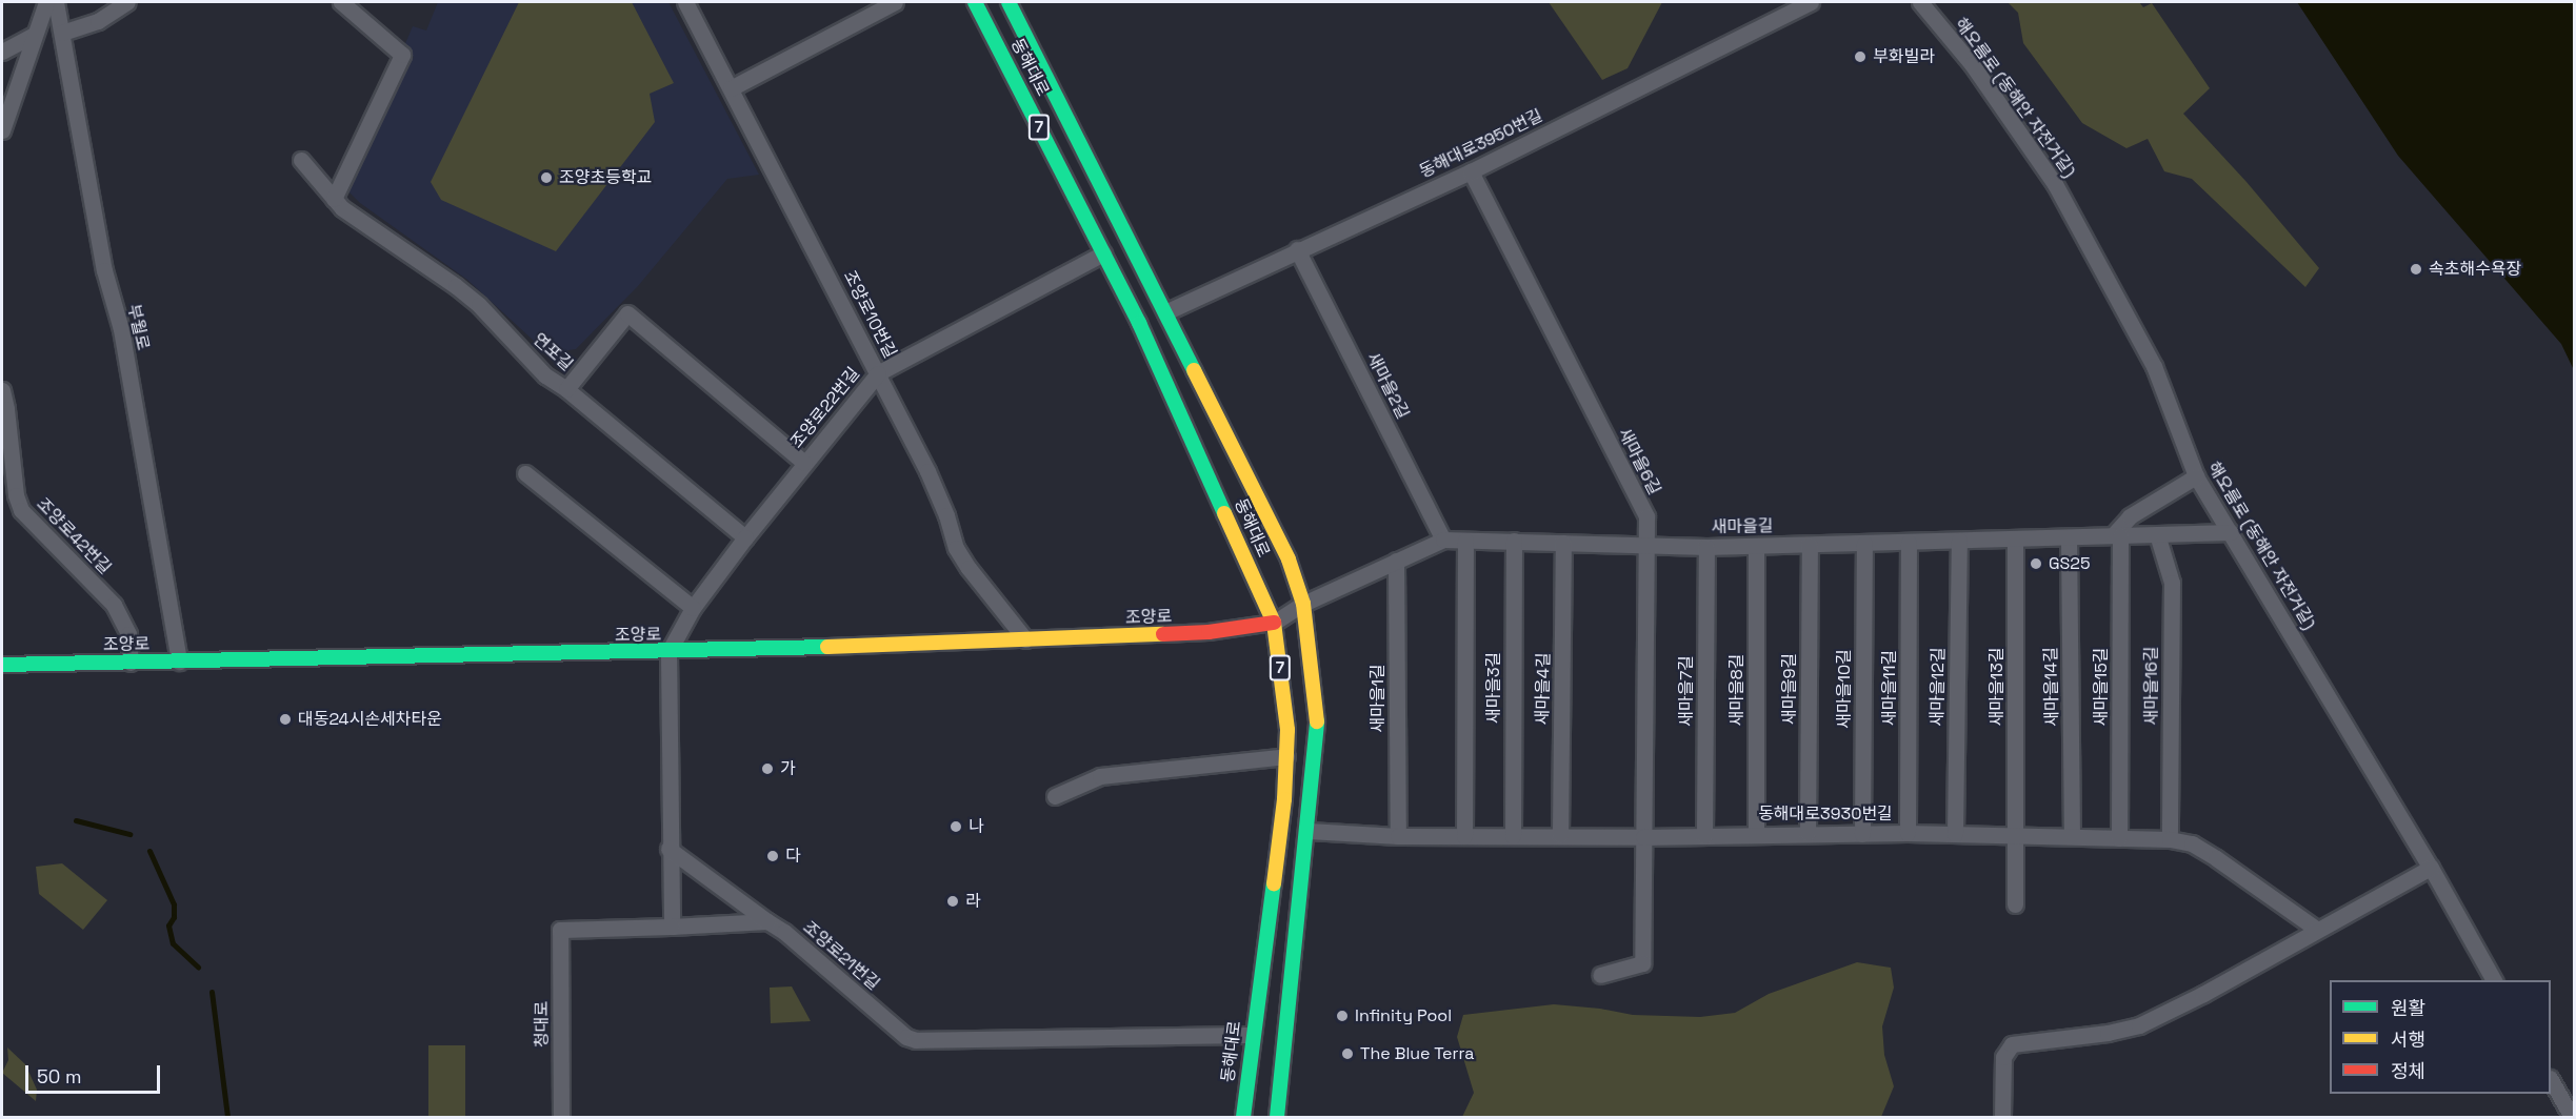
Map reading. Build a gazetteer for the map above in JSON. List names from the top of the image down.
{
  "streets": {
    "main road": ["동해대로", "7", "조양로"],
    "street": [
      "해오름로 (동해안 자전거길)",
      "동해대로3950번길",
      "조양로10번길",
      "부월로",
      "연포길",
      "새마을2길",
      "조양로22번길",
      "새마을6길",
      "새마을길",
      "조양로42번길",
      "새마을16길",
      "새마을12길",
      "새마을13길",
      "새마을14길",
      "새마을15길",
      "새마을3길",
      "새마을11길",
      "새마을4길",
      "새마을9길",
      "새마을10길",
      "새마을8길",
      "새마을7길",
      "새마을1길",
      "동해대로3930번길",
      "조양로21번길",
      "청대로"
    ]
  },
  "crossings": [
    ["동해대로", "동해대로3950번길"],
    ["동해대로", "조양로22번길"],
    ["동해대로", "새마을길"],
    ["동해대로", "조양로"],
    ["동해대로", "동해대로3930번길"],
    ["동해대로", "조양로21번길"],
    ["해오름로 (동해안 자전거길)", "새마을길"],
    ["동해대로3950번길", "새마을2길"],
    ["동해대로3950번길", "새마을6길"],
    ["조양로10번길", "조양로22번길"],
    ["조양로10번길", "조양로"],
    ["부월로", "조양로"],
    ["연포길", "조양로22번길"],
    ["새마을2길", "새마을길"],
    ["조양로22번길", "조양로"],
    ["새마을6길", "새마을길"],
    ["새마을6길", "동해대로3930번길"],
    ["새마을길", "조양로"],
    ["새마을길", "새마을16길"],
    ["새마을길", "새마을12길"],
    ["새마을길", "새마을13길"],
    ["새마을길", "새마을14길"],
    ["새마을길", "새마을15길"],
    ["새마을길", "새마을3길"],
    ["새마을길", "새마을11길"],
    ["새마을길", "새마을4길"],
    ["새마을길", "새마을9길"],
    ["새마을길", "새마을10길"],
    ["새마을길", "새마을8길"],
    ["새마을길", "새마을7길"],
    ["새마을길", "새마을1길"],
    ["조양로42번길", "조양로"],
    ["새마을16길", "동해대로3930번길"],
    ["새마을12길", "동해대로3930번길"],
    ["새마을13길", "동해대로3930번길"],
    ["새마을14길", "동해대로3930번길"],
    ["새마을15길", "동해대로3930번길"],
    ["새마을3길", "동해대로3930번길"],
    ["새마을11길", "동해대로3930번길"],
    ["새마을4길", "동해대로3930번길"],
    ["새마을9길", "동해대로3930번길"],
    ["새마을10길", "동해대로3930번길"],
    ["새마을8길", "동해대로3930번길"],
    ["새마을7길", "동해대로3930번길"],
    ["새마을1길", "동해대로3930번길"]
  ],
  "places": [
    "부화빌라",
    "조양초등학교",
    "속초해수욕장",
    "GS25",
    "대동24시손세차타운",
    "가",
    "나",
    "다",
    "라",
    "Infinity Pool",
    "The Blue Terra"
  ],
  "legend": ["원활", "서행", "정체"],
  "scale_bar": "50 m"
}
